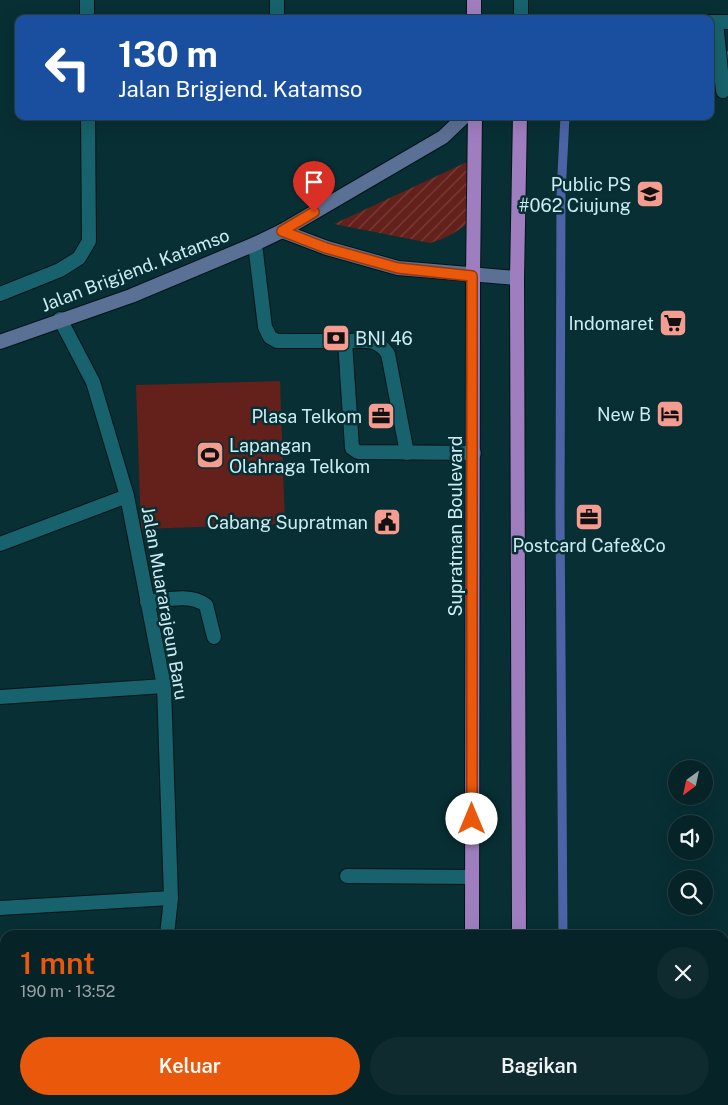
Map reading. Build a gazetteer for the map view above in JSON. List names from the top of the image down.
{
  "streets": {
    "main road": ["Jalan Brigjend. Katamso", "Supratman Boulevard"],
    "street": ["Jalan Muararajeun Baru"]
  },
  "crossings": [
    ["Jalan Brigjend. Katamso", "Jalan Muararajeun Baru"]
  ],
  "places": {
    "school or university": ["Public PS #062 Ciujung"],
    "supermarket": ["Indomaret"],
    "bank": ["BNI 46"],
    "hotel": ["New B"],
    "office": ["Plasa Telkom", "Postcard Cafe&Co"],
    "sports": ["Lapangan Olahraga Telkom"],
    "public building": ["Cabang Supratman"]
  },
  "north": "bottom left",
  "page": {
    "turn": ["130 m", "Jalan Brigjend. Katamso"],
    "heading": ["1 mnt", "190 m · 13:52"],
    "buttons": ["Keluar", "Bagikan"]
  }
}
